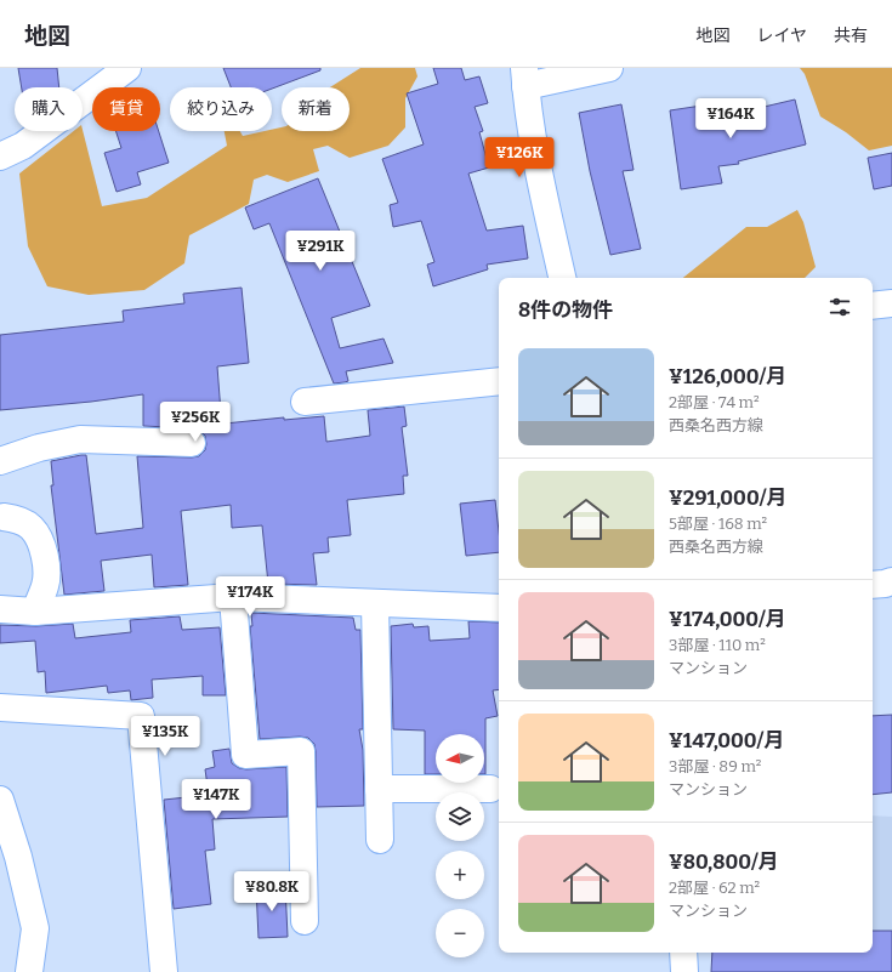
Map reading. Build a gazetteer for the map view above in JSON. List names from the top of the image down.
{
  "north": "left",
  "page": {
    "header": "地図",
    "nav": ["地図", "レイヤ", "共有"],
    "chip": [
      "購入",
      "賃貸",
      "絞り込み",
      "新着"
    ],
    "price": [
      "¥164K",
      "¥126K",
      "¥291K",
      "¥256K",
      "¥174K",
      "¥135K",
      "¥147K",
      "¥80.8K"
    ],
    "heading": "8件の物件",
    "list": [
      {
        "name": "¥126,000/月",
        "note": "2部屋 · 74 m² · 西桑名西方線"
      },
      {
        "name": "¥291,000/月",
        "note": "5部屋 · 168 m² · 西桑名西方線"
      },
      {
        "name": "¥174,000/月",
        "note": "3部屋 · 110 m² · マンション"
      },
      {
        "name": "¥147,000/月",
        "note": "3部屋 · 89 m² · マンション"
      },
      {
        "name": "¥80,800/月",
        "note": "2部屋 · 62 m² · マンション"
      }
    ],
    "map_buttons": ["+", "−"]
  }
}
